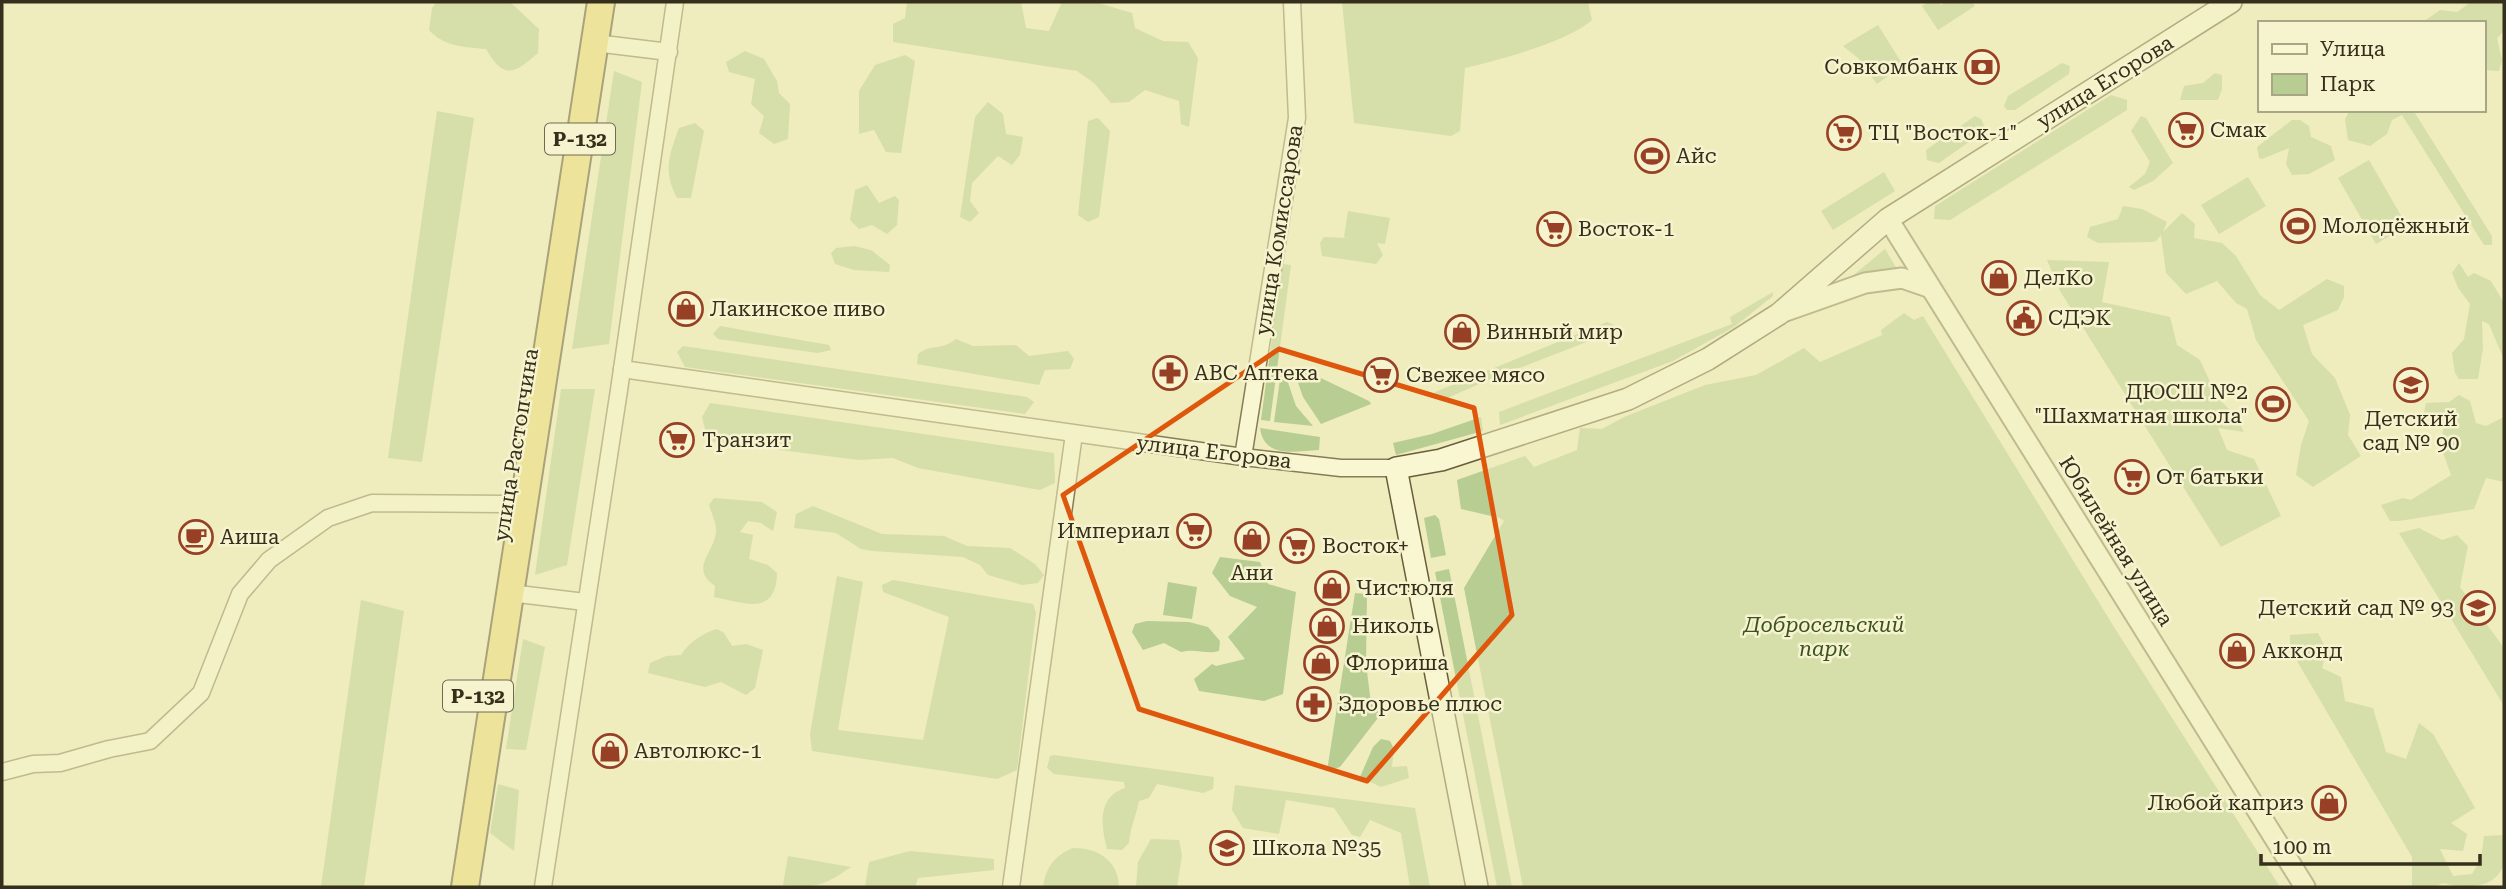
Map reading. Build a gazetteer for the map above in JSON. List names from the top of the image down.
{
  "streets": {
    "highway": ["Р-132", "улица Растопчина"],
    "main road": ["улица Егорова"],
    "street": ["улица Комиссарова", "Юбилейная улица"]
  },
  "crossings": [
    ["улица Егорова", "улица Комиссарова"],
    ["улица Егорова", "Юбилейная улица"]
  ],
  "parks": ["Добросельский парк"],
  "places": {
    "bank": ["Совкомбанк"],
    "supermarket": [
      "Смак",
      "ТЦ \"Восток-1\"",
      "Восток-1",
      "Свежее мясо",
      "Транзит",
      "От батьки",
      "Империал",
      "Восток+"
    ],
    "sports": ["Айс", "Молодёжный", "ДЮСШ №2 \"Шахматная школа\""],
    "shop": [
      "ДелКо",
      "Лакинское пиво",
      "Винный мир",
      "Ани",
      "Чистюля",
      "Николь",
      "Акконд",
      "Флориша",
      "Автолюкс-1",
      "Любой каприз"
    ],
    "public building": ["СДЭК"],
    "pharmacy": ["ABC Аптека", "Здоровье плюс"],
    "school or university": ["Детский сад № 90", "Детский сад № 93", "Школа №35"],
    "cafe": ["Аиша"]
  },
  "legend": ["Улица", "Парк"],
  "scale_bar": "100 m"
}
